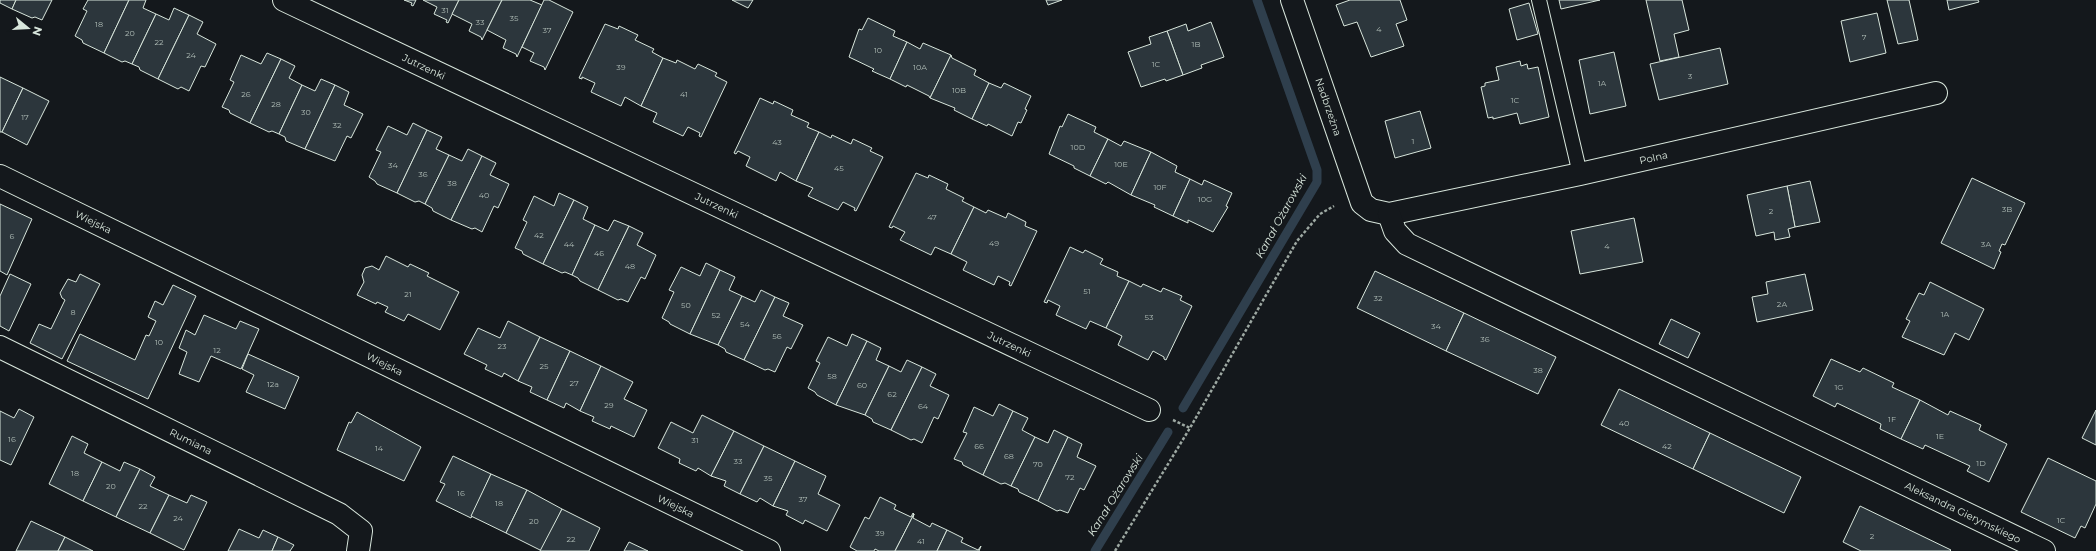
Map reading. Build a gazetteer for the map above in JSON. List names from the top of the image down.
{
  "streets": {
    "street": [
      "Jutrzenki",
      "Nadbrzeżna",
      "Polna",
      "Wiejska",
      "Rumiana",
      "Aleksandra Gierymskiego"
    ]
  },
  "crossings": [
    ["Nadbrzeżna", "Polna"],
    ["Nadbrzeżna", "Aleksandra Gierymskiego"]
  ],
  "water": ["Kanał Ożarowski"],
  "house_numbers": [
    "31",
    "35",
    "33",
    "18",
    "4",
    "37",
    "20",
    "7",
    "22",
    "1B",
    "10",
    "24",
    "1C",
    "39",
    "10A",
    "3",
    "1A",
    "10B",
    "26",
    "41",
    "1C",
    "28",
    "30",
    "17",
    "32",
    "1",
    "43",
    "10D",
    "10E",
    "34",
    "45",
    "36",
    "38",
    "10F",
    "40",
    "10G",
    "3B",
    "2",
    "47",
    "42",
    "6",
    "49",
    "44",
    "3A",
    "4",
    "46",
    "48",
    "51",
    "21",
    "32",
    "2A",
    "50",
    "8",
    "1A",
    "52",
    "53",
    "54",
    "34",
    "56",
    "36",
    "10",
    "23",
    "12",
    "25",
    "38",
    "58",
    "27",
    "12a",
    "60",
    "1G",
    "62",
    "29",
    "64",
    "1F",
    "40",
    "1E",
    "16",
    "31",
    "66",
    "42",
    "14",
    "68",
    "33",
    "1D",
    "70",
    "18",
    "72",
    "35",
    "20",
    "16",
    "37",
    "18",
    "22",
    "24",
    "1C",
    "20",
    "39",
    "2",
    "22",
    "41"
  ],
  "north": "right"
}
